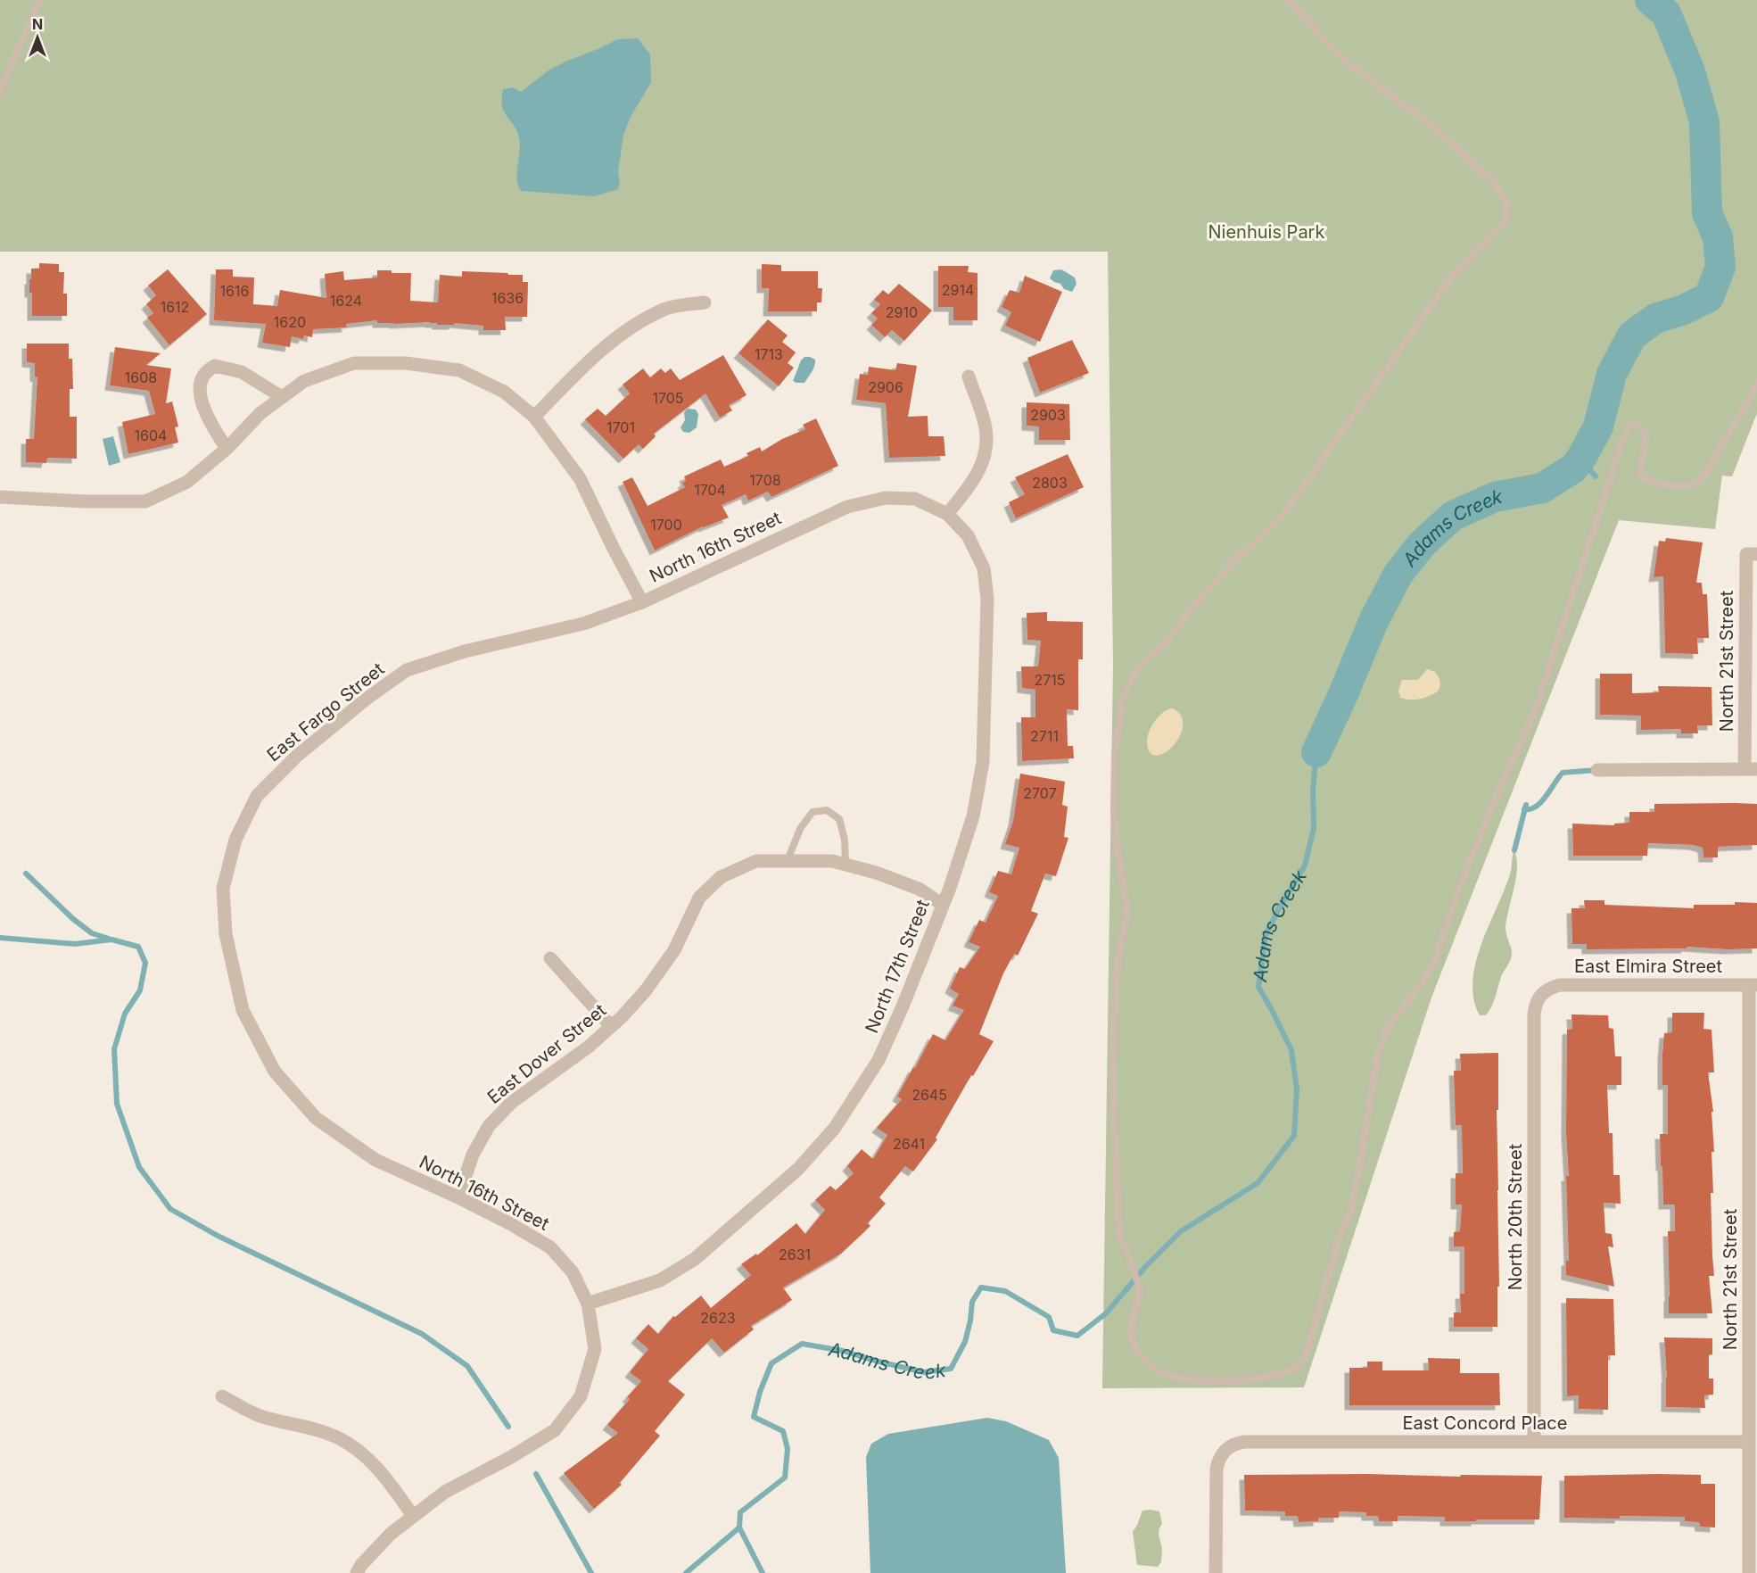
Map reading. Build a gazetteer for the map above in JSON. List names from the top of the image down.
{
  "streets": {
    "street": [
      "North 16th Street",
      "North 21st Street",
      "East Fargo Street",
      "North 17th Street",
      "East Elmira Street",
      "East Dover Street",
      "North 20th Street",
      "East Concord Place"
    ]
  },
  "crossings": [
    ["North 16th Street", "East Fargo Street"],
    ["North 16th Street", "North 17th Street"],
    ["North 16th Street", "East Dover Street"],
    ["North 21st Street", "East Elmira Street"],
    ["North 21st Street", "East Concord Place"],
    ["North 17th Street", "East Dover Street"],
    ["East Elmira Street", "North 20th Street"],
    ["North 20th Street", "East Concord Place"]
  ],
  "water": ["Adams Creek"],
  "parks": ["Nienhuis Park"],
  "house_numbers": [
    "2914",
    "1616",
    "1636",
    "1624",
    "1612",
    "2910",
    "1620",
    "1713",
    "1608",
    "2906",
    "1705",
    "2903",
    "1701",
    "1604",
    "1708",
    "2803",
    "1704",
    "1700",
    "2715",
    "2711",
    "2707",
    "2645",
    "2641",
    "2631",
    "2623"
  ],
  "north": "top"
}
